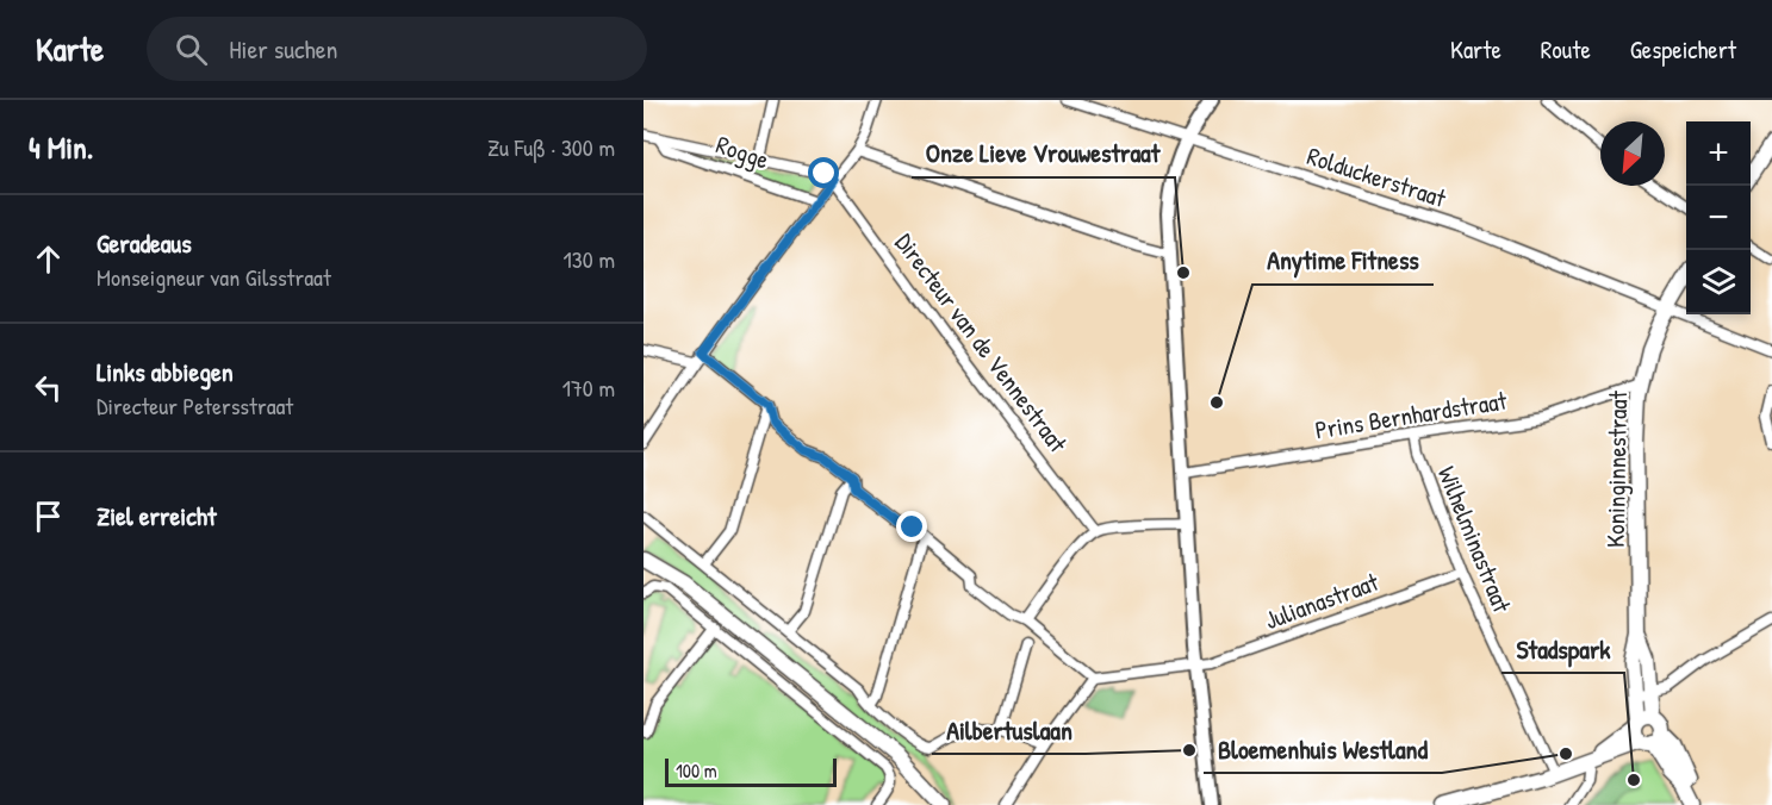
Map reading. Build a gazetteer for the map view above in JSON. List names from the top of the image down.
{
  "streets": {
    "main road": ["Koninginnestraat"],
    "street": [
      "Rogge",
      "Rolduckerstraat",
      "Directeur van de Vennestraat",
      "Prins Bernhardstraat",
      "Wilhelminastraat",
      "Julianastraat"
    ]
  },
  "crossings": [
    ["Rogge", "Directeur van de Vennestraat"],
    ["Rolduckerstraat", "Koninginnestraat"],
    ["Prins Bernhardstraat", "Koninginnestraat"],
    ["Prins Bernhardstraat", "Wilhelminastraat"],
    ["Wilhelminastraat", "Julianastraat"]
  ],
  "places": [
    "Onze Lieve Vrouwestraat",
    "Anytime Fitness",
    "Ailbertuslaan",
    "Bloemenhuis Westland",
    "Stadspark"
  ],
  "scale_bar": "100 m",
  "north": "bottom left",
  "page": {
    "header": "Karte",
    "search": "Hier suchen",
    "nav": ["Karte", "Route", "Gespeichert"],
    "heading": ["4 Min.", "Zu Fuß · 300 m"],
    "map_buttons": ["+", "−"],
    "list": [
      ["Geradeaus", "Monseigneur van Gilsstraat", "130 m"],
      ["Links abbiegen", "Directeur Petersstraat", "170 m"],
      "Ziel erreicht"
    ],
    "scale": "100 m"
  }
}
